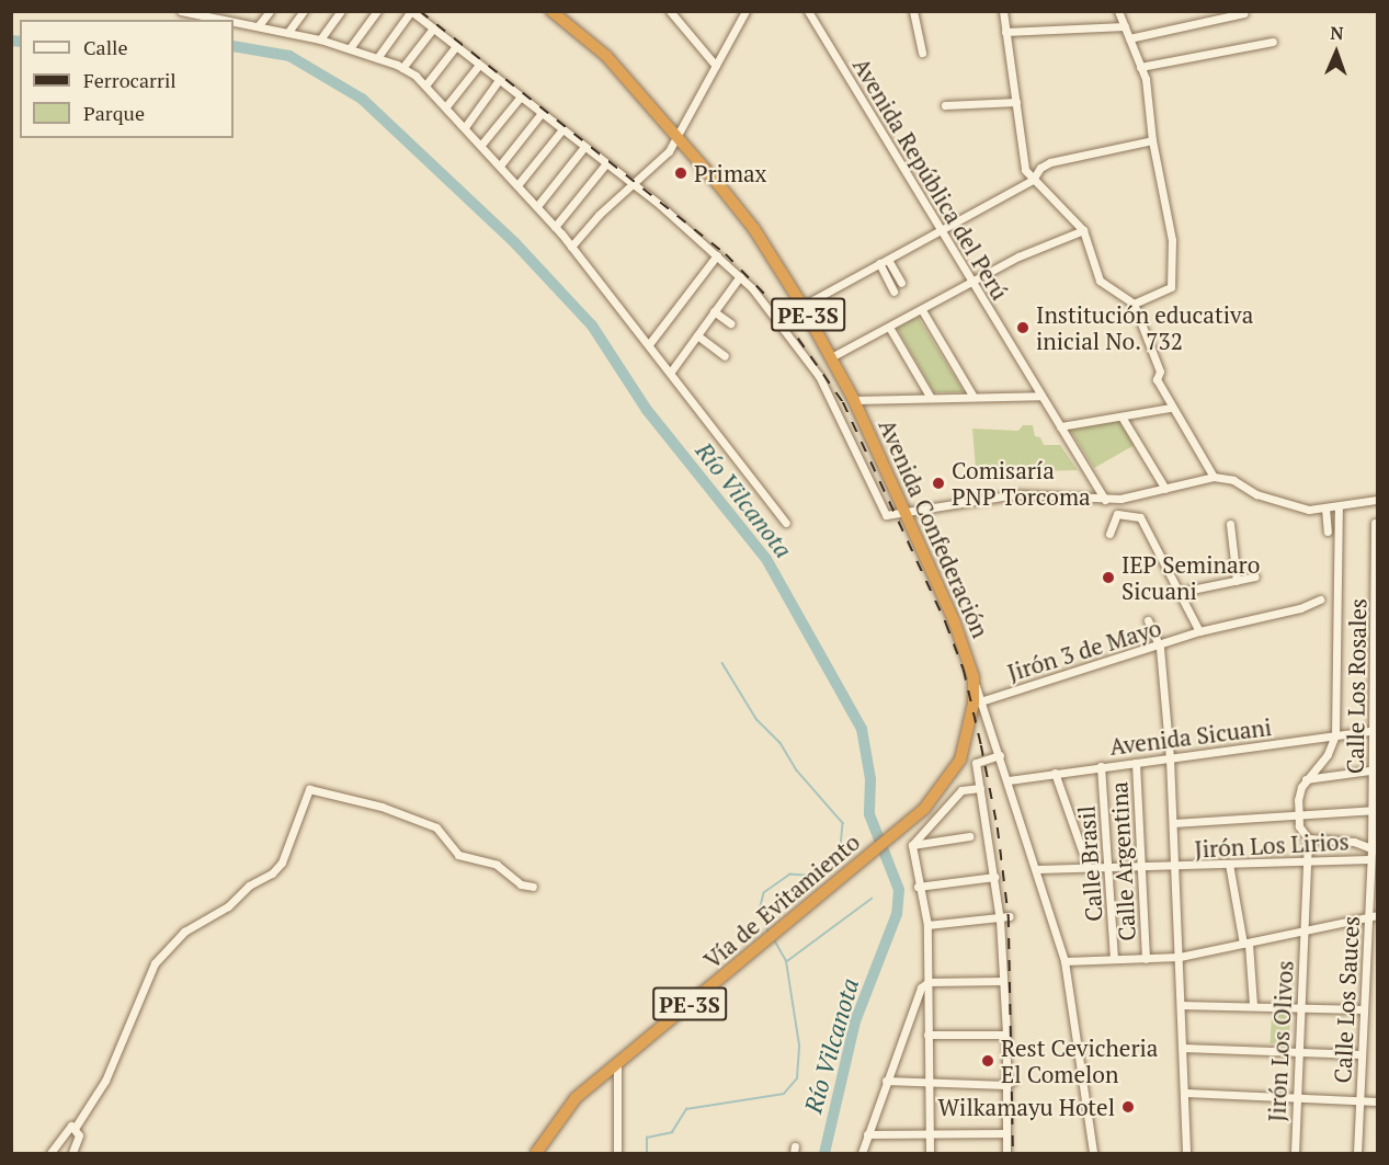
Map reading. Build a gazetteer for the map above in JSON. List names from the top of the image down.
{
  "streets": {
    "highway": ["PE-3S", "Avenida Confederación", "Vía de Evitamiento"],
    "street": [
      "Avenida República del Perú",
      "Jirón 3 de Mayo",
      "Calle Los Rosales",
      "Avenida Sicuani",
      "Jirón Los Lirios",
      "Calle Argentina",
      "Calle Brasil",
      "Calle Los Sauces",
      "Jirón Los Olivos"
    ]
  },
  "crossings": [
    ["Avenida Confederación", "Vía de Evitamiento"],
    ["Jirón 3 de Mayo", "Vía de Evitamiento"],
    ["Calle Los Rosales", "Avenida Sicuani"],
    ["Calle Los Rosales", "Calle Los Sauces"],
    ["Avenida Sicuani", "Calle Argentina"],
    ["Avenida Sicuani", "Calle Brasil"],
    ["Jirón Los Lirios", "Calle Argentina"],
    ["Jirón Los Lirios", "Calle Brasil"],
    ["Jirón Los Lirios", "Calle Los Sauces"],
    ["Jirón Los Lirios", "Jirón Los Olivos"]
  ],
  "water": ["Río Vilcanota"],
  "places": [
    "Primax",
    "Institución educativa inicial No. 732",
    "Comisaría PNP Torcoma",
    "IEP Seminaro Sicuani",
    "Rest Cevicheria El Comelon",
    "Wilkamayu Hotel"
  ],
  "legend": ["Calle", "Ferrocarril", "Parque"],
  "north": "top"
}
